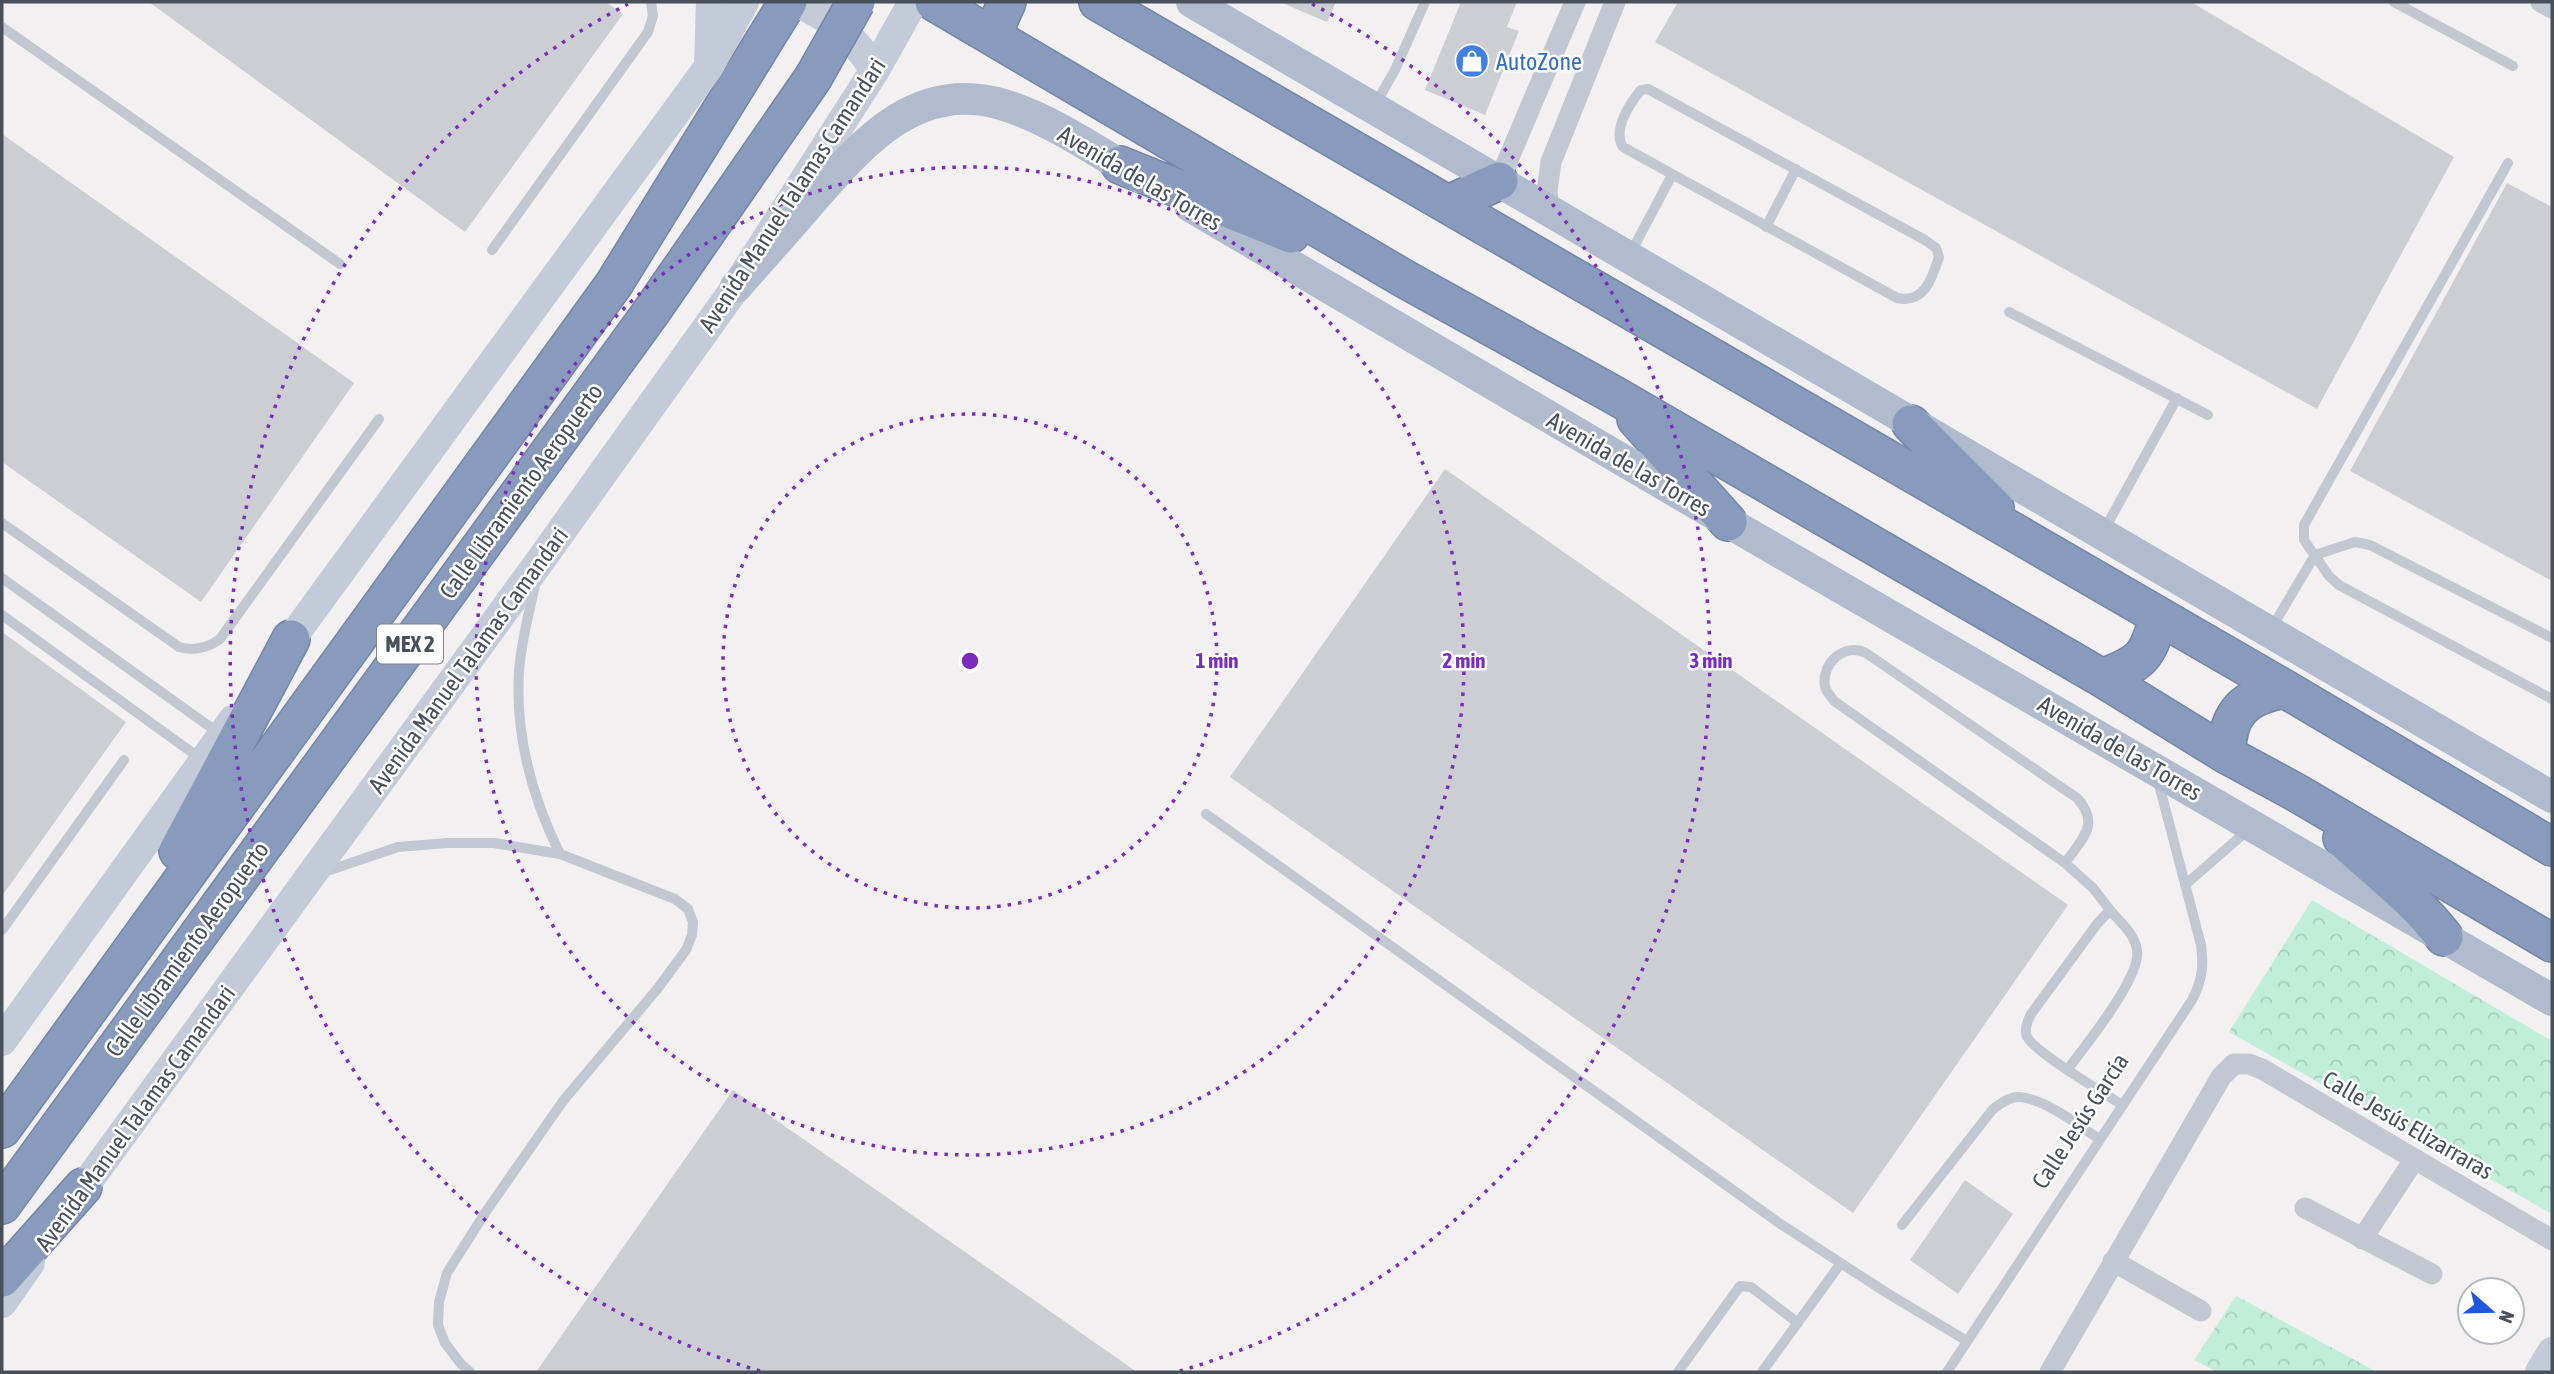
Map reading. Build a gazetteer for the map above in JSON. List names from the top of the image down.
{
  "streets": {
    "highway": ["Avenida de las Torres", "Calle Libramiento Aeropuerto", "MEX 2"],
    "main road": ["Avenida Manuel Talamas Camandari"],
    "street": ["Calle Jesús Elizarraras"],
    "lane": ["Calle Jesús García"]
  },
  "crossings": [
    ["Avenida de las Torres", "Avenida Manuel Talamas Camandari"],
    ["Avenida de las Torres", "Calle Jesús García"],
    ["Calle Libramiento Aeropuerto", "MEX 2"]
  ],
  "places": {
    "shop": ["AutoZone"]
  },
  "north": "right",
  "rings": ["1 min", "2 min", "3 min"]
}
